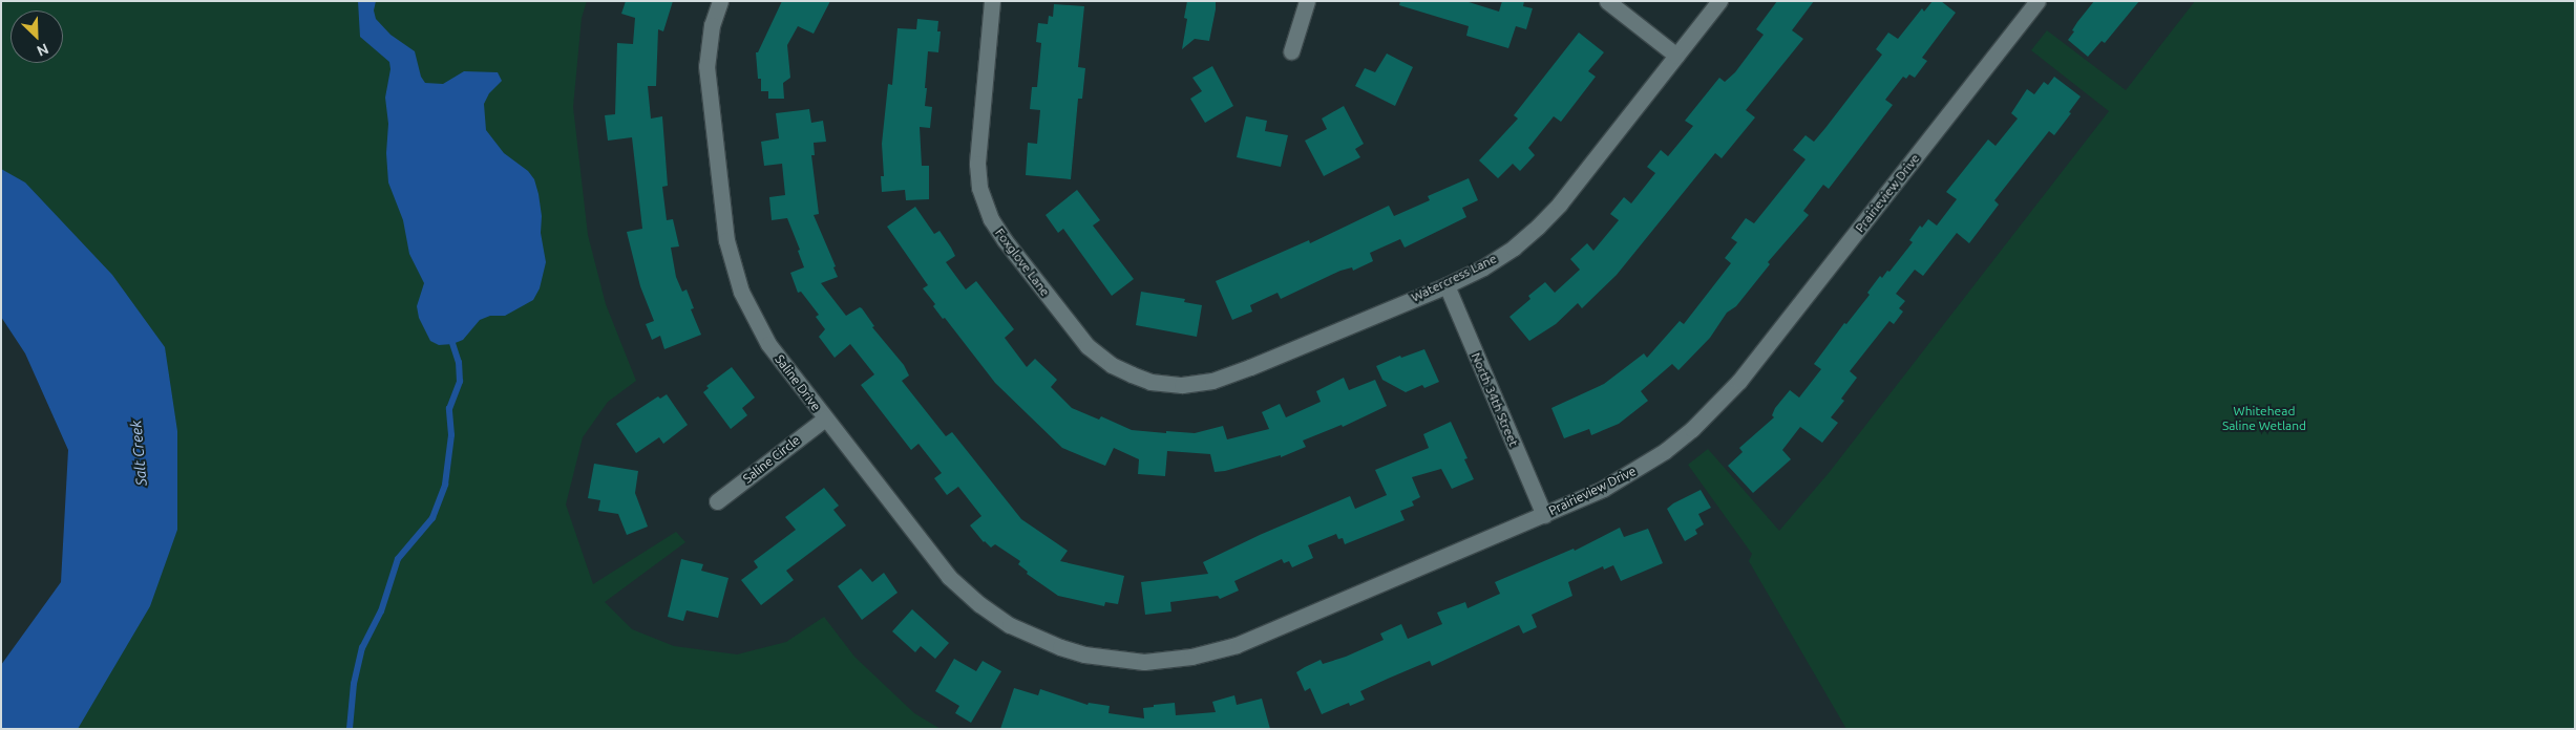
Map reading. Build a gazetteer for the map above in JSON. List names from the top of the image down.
{
  "streets": {
    "street": [
      "Prairieview Drive",
      "Foxglove Lane",
      "Watercress Lane",
      "Saline Drive",
      "North 34th Street",
      "Saline Circle"
    ]
  },
  "crossings": [
    ["Prairieview Drive", "Saline Drive"],
    ["Prairieview Drive", "North 34th Street"],
    ["Foxglove Lane", "Watercress Lane"],
    ["Watercress Lane", "North 34th Street"],
    ["Saline Drive", "Saline Circle"]
  ],
  "water": ["Salt Creek"],
  "parks": ["Whitehead Saline Wetland"],
  "north": "bottom right"
}
